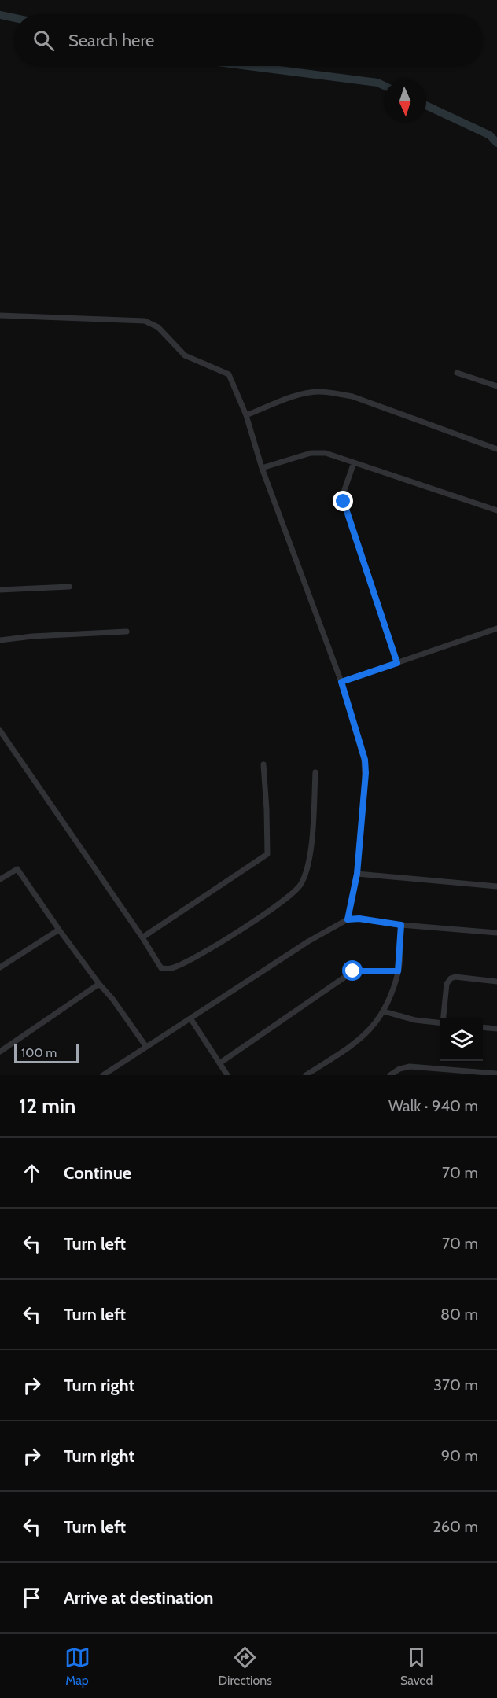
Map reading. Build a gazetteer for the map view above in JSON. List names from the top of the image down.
{
  "scale_bar": "100 m",
  "north": "bottom",
  "page": {
    "search": "Search here",
    "scale": "100 m",
    "heading": ["12 min", "Walk · 940 m"],
    "list": [
      ["Continue", "70 m"],
      ["Turn left", "70 m"],
      ["Turn left", "80 m"],
      ["Turn right", "370 m"],
      ["Turn right", "90 m"],
      ["Turn left", "260 m"],
      "Arrive at destination"
    ],
    "nav": ["Map", "Directions", "Saved"]
  }
}
